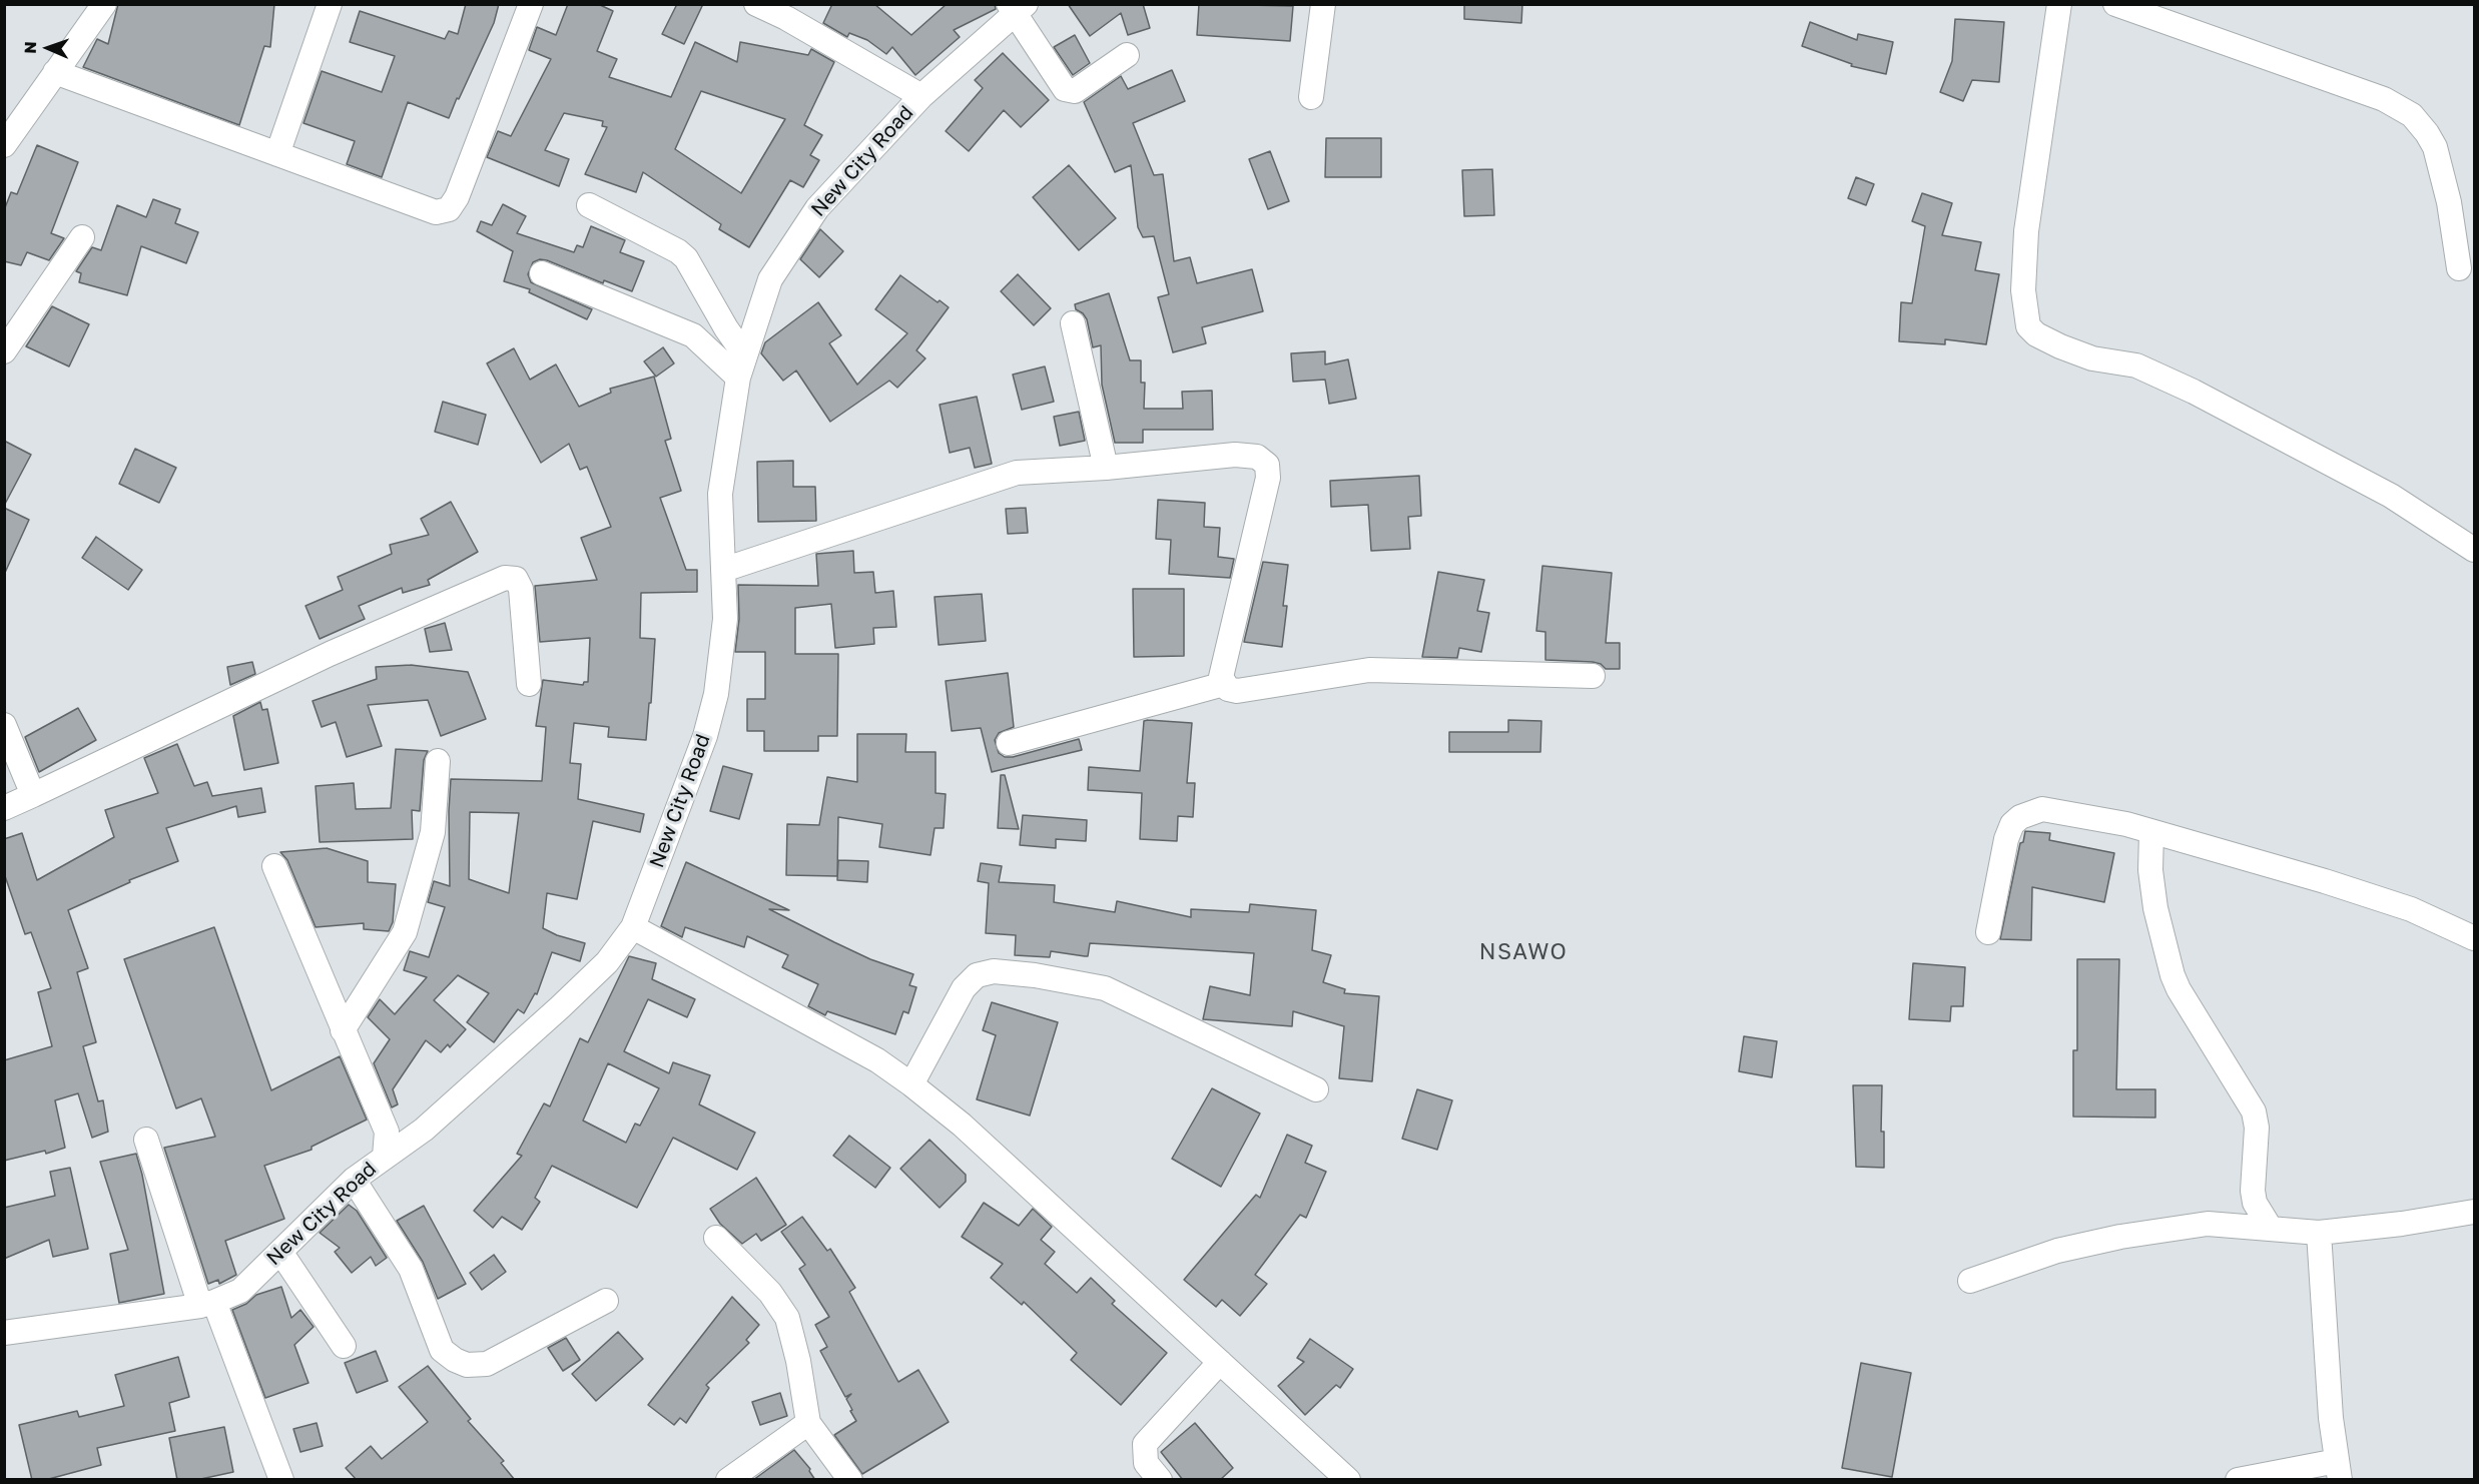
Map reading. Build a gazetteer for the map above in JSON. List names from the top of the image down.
{
  "streets": {
    "street": ["New City Road"]
  },
  "districts": ["NSAWO"],
  "north": "left"
}
